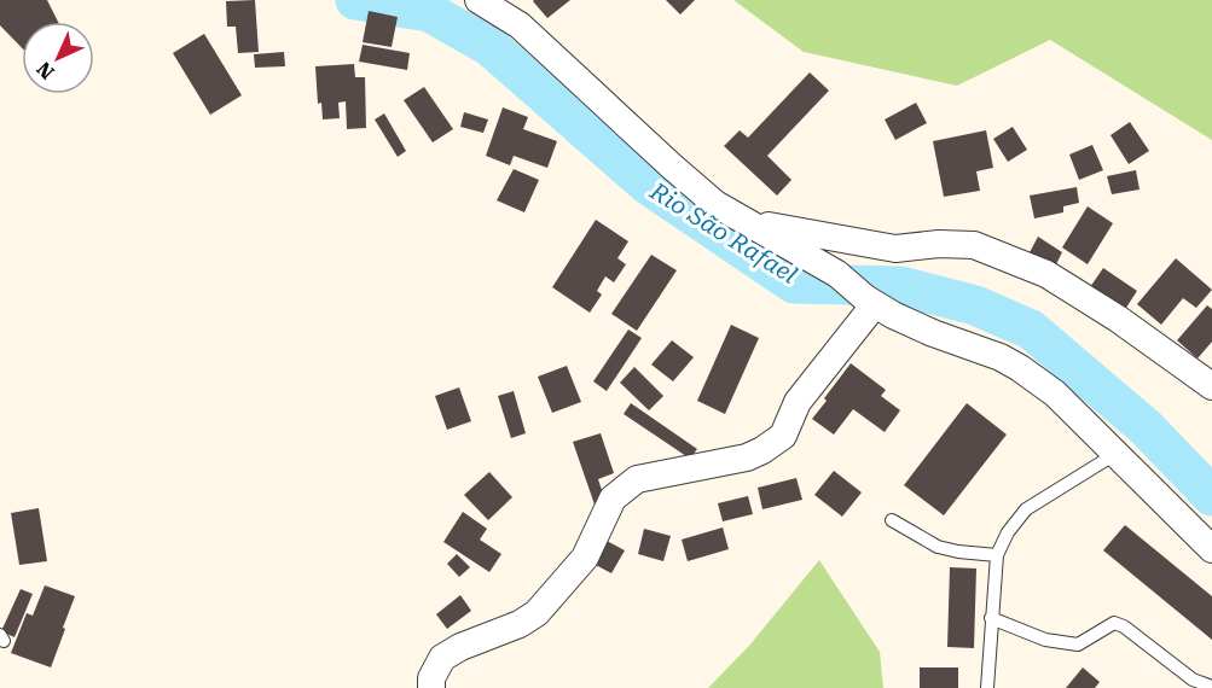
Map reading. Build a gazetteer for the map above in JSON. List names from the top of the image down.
{
  "water": ["Rio São Rafael"],
  "north": "bottom left"
}
